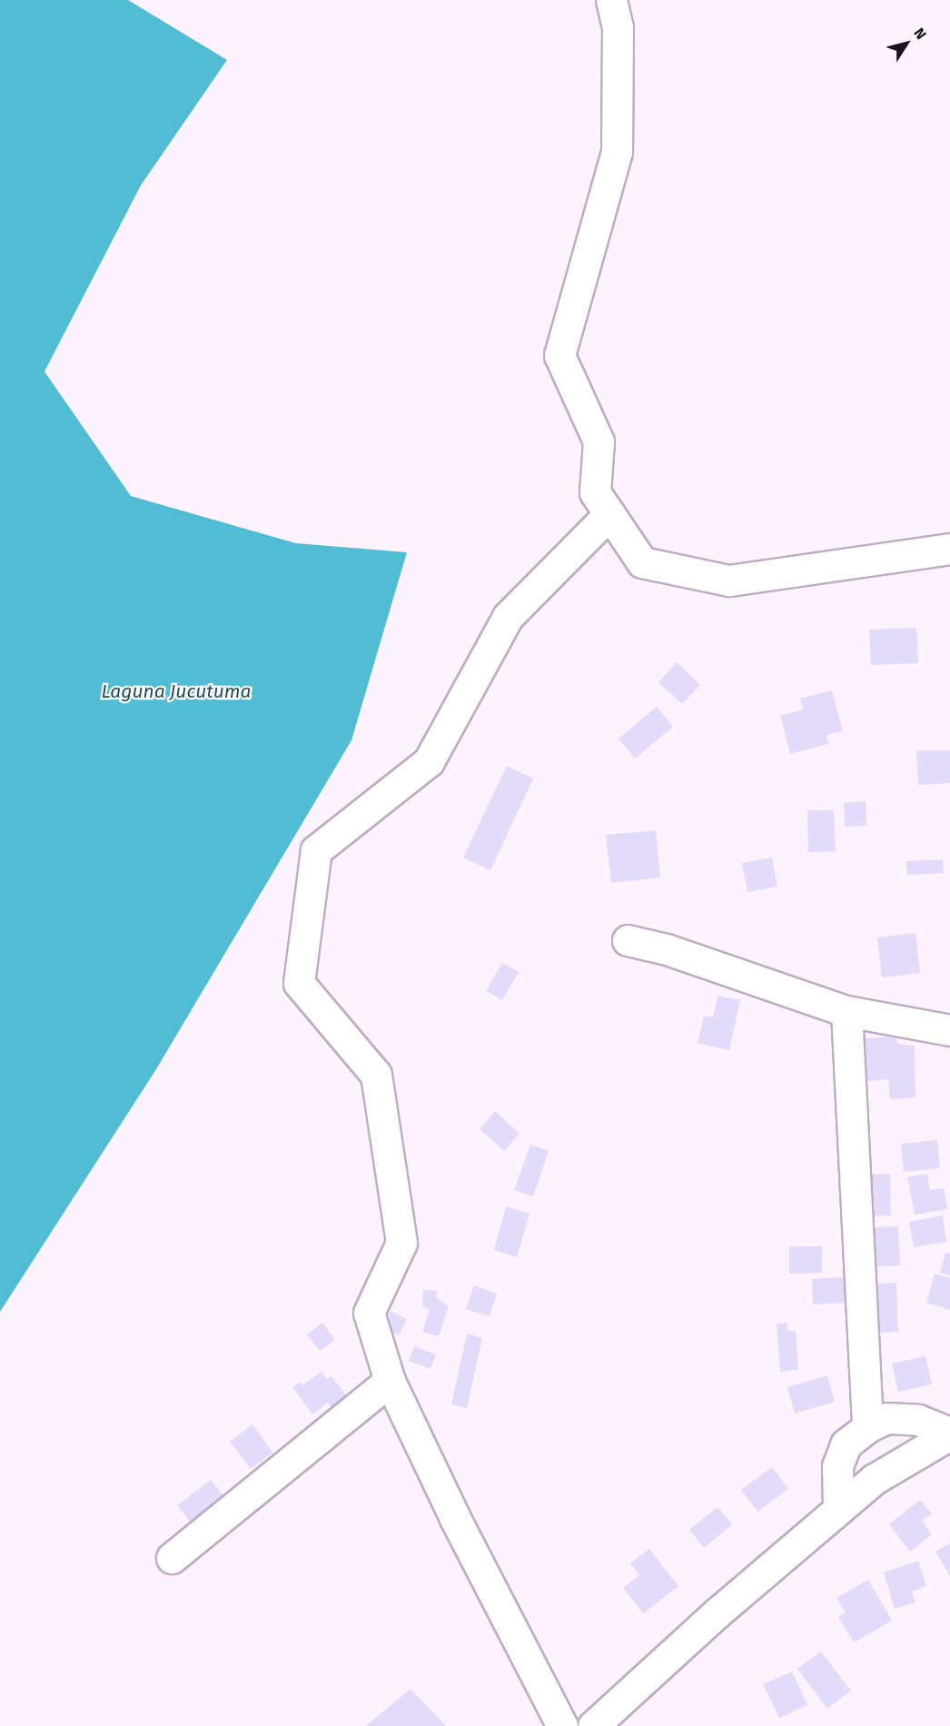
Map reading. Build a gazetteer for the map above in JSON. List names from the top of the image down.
{
  "water": ["Laguna Jucutuma"],
  "north": "top right"
}
